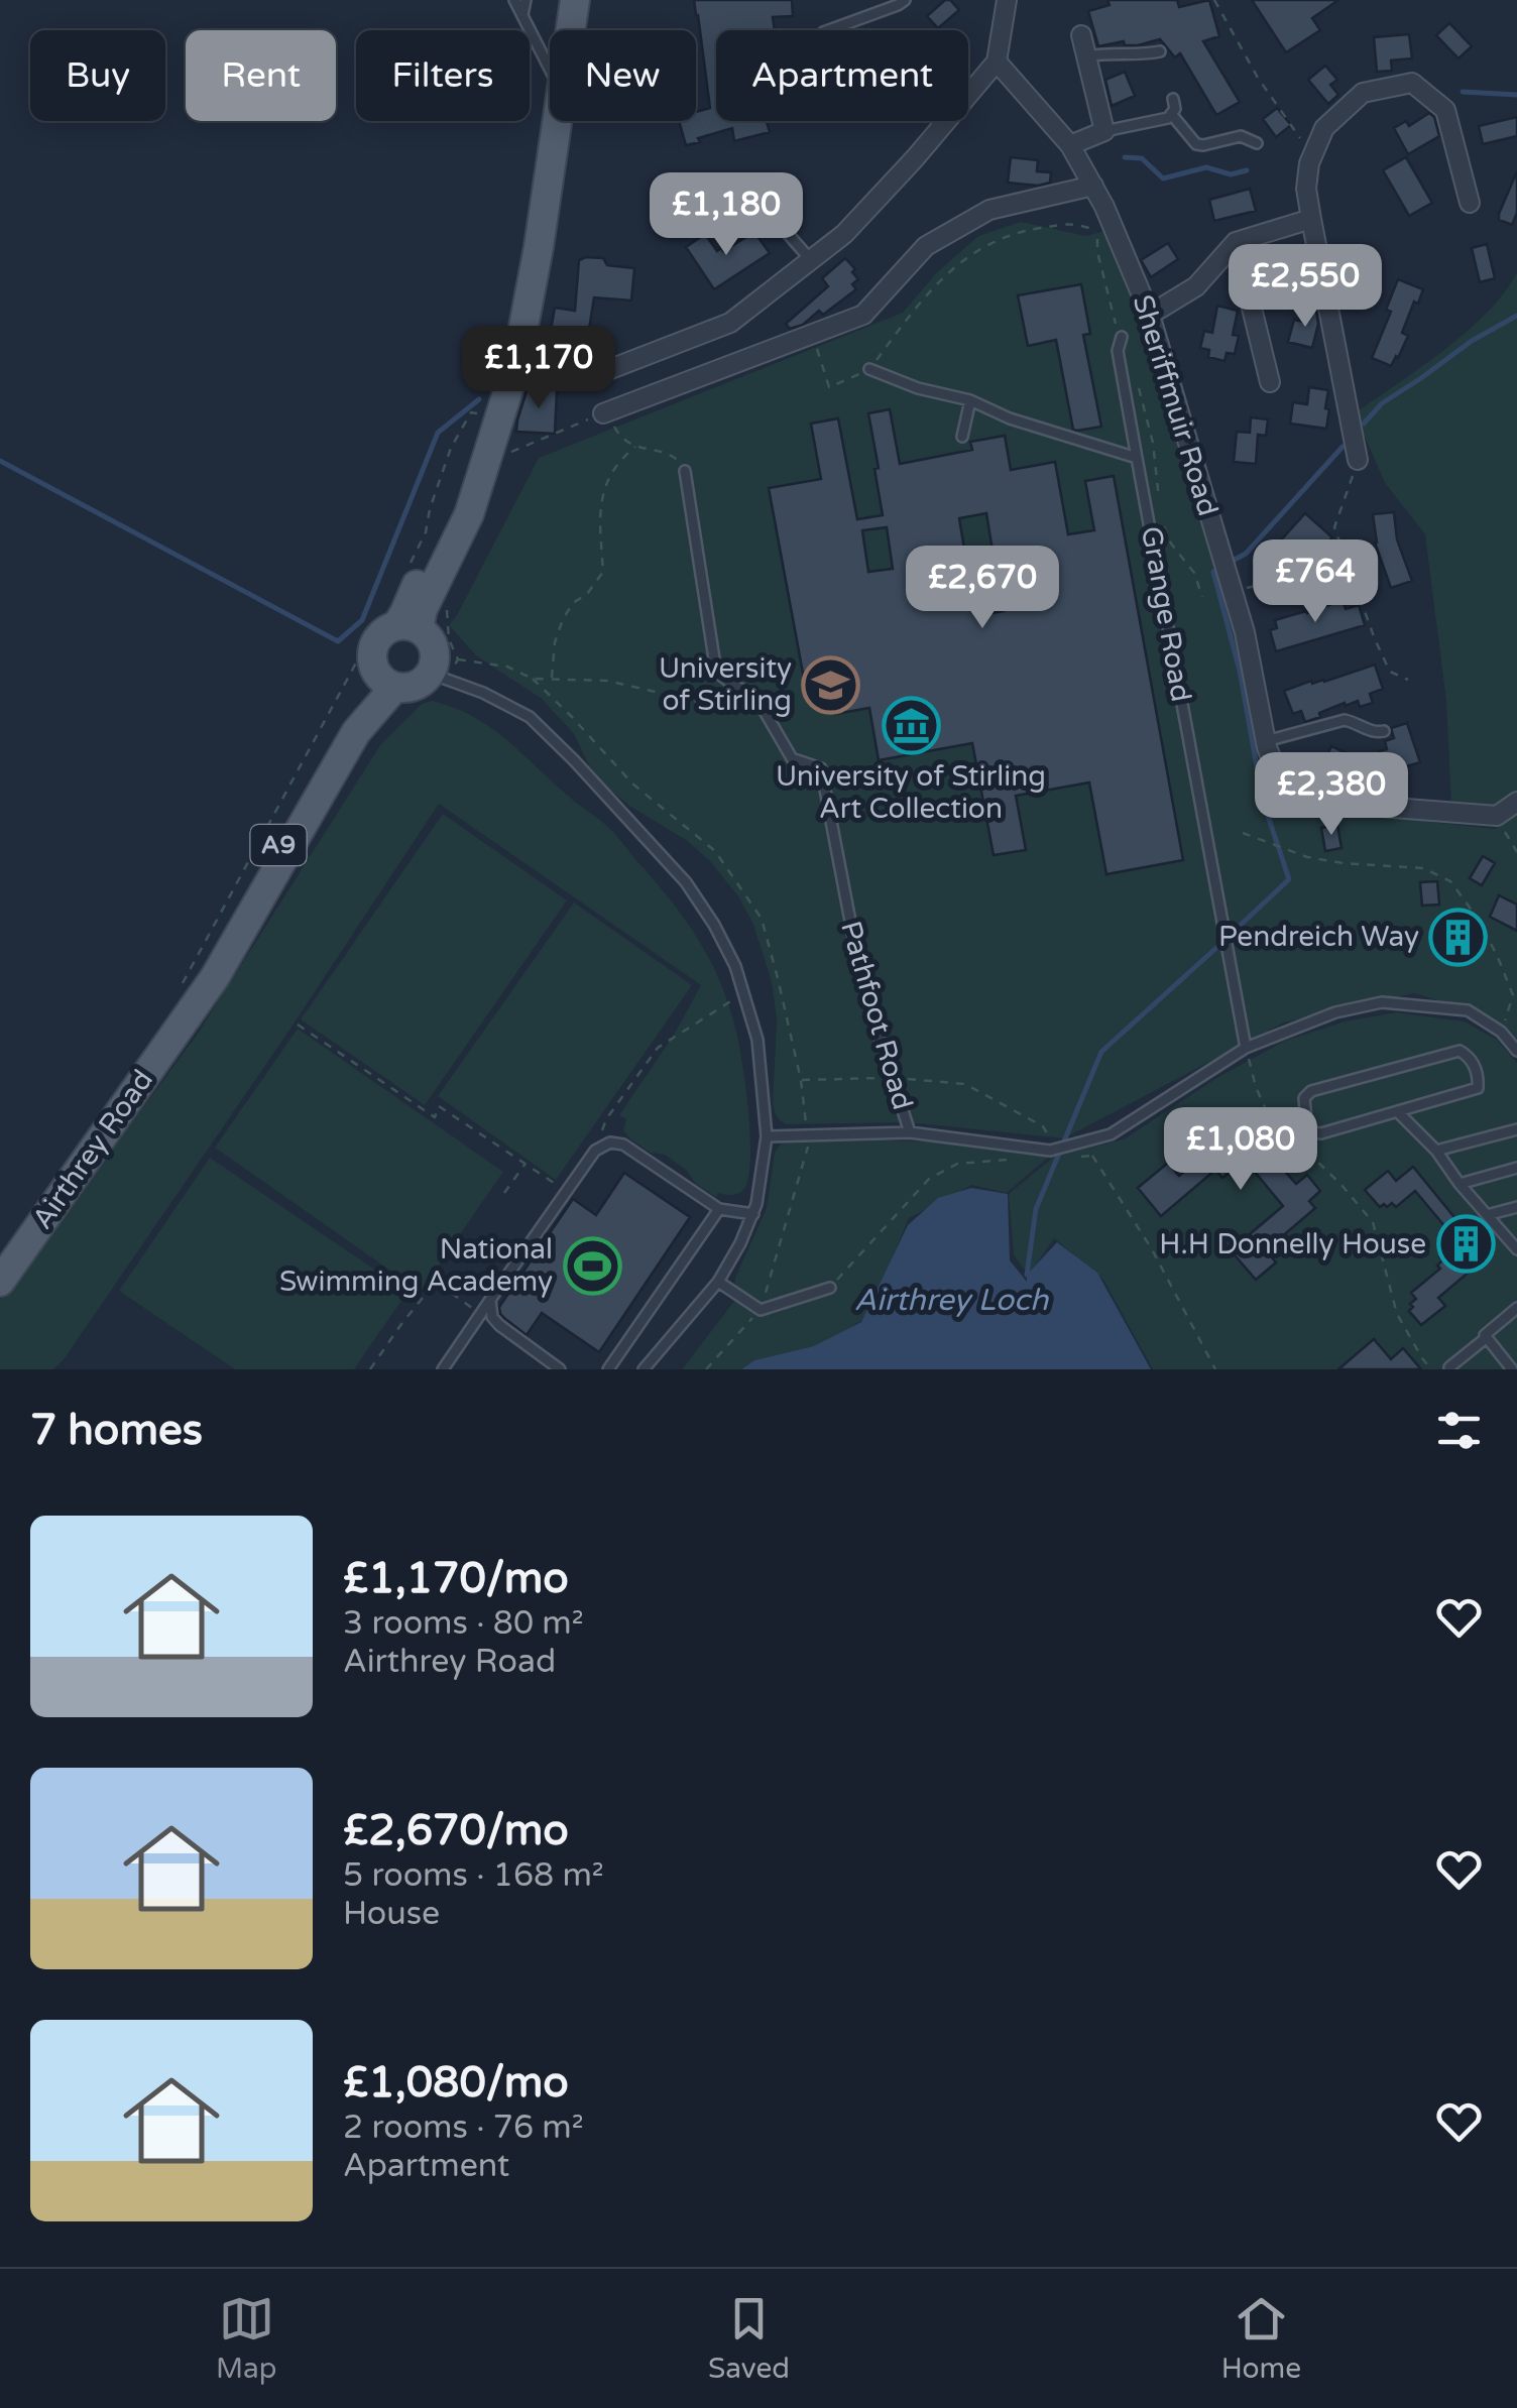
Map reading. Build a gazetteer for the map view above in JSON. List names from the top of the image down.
{
  "streets": {
    "main road": ["A9", "Airthrey Road"],
    "street": ["Sheriffmuir Road"],
    "lane": ["Grange Road", "Pathfoot Road"]
  },
  "crossings": [
    ["A9", "Airthrey Road"]
  ],
  "water": ["Airthrey Loch"],
  "places": {
    "school or university": ["University of Stirling"],
    "museum": ["University of Stirling Art Collection"],
    "building": ["Pendreich Way", "H.H Donnelly House"],
    "sports": ["National Swimming Academy"]
  },
  "page": {
    "chip": [
      "Buy",
      "Rent",
      "Filters",
      "New",
      "Apartment"
    ],
    "price": [
      "£1,180",
      "£2,550",
      "£1,170",
      "£764",
      "£2,670",
      "£2,380",
      "£1,080"
    ],
    "heading": "7 homes",
    "list": [
      {
        "name": "£1,170/mo",
        "note": "3 rooms · 80 m² · Airthrey Road"
      },
      {
        "name": "£2,670/mo",
        "note": "5 rooms · 168 m² · House"
      },
      {
        "name": "£1,080/mo",
        "note": "2 rooms · 76 m² · Apartment"
      }
    ],
    "tabs": ["Map", "Saved", "Home"]
  }
}
